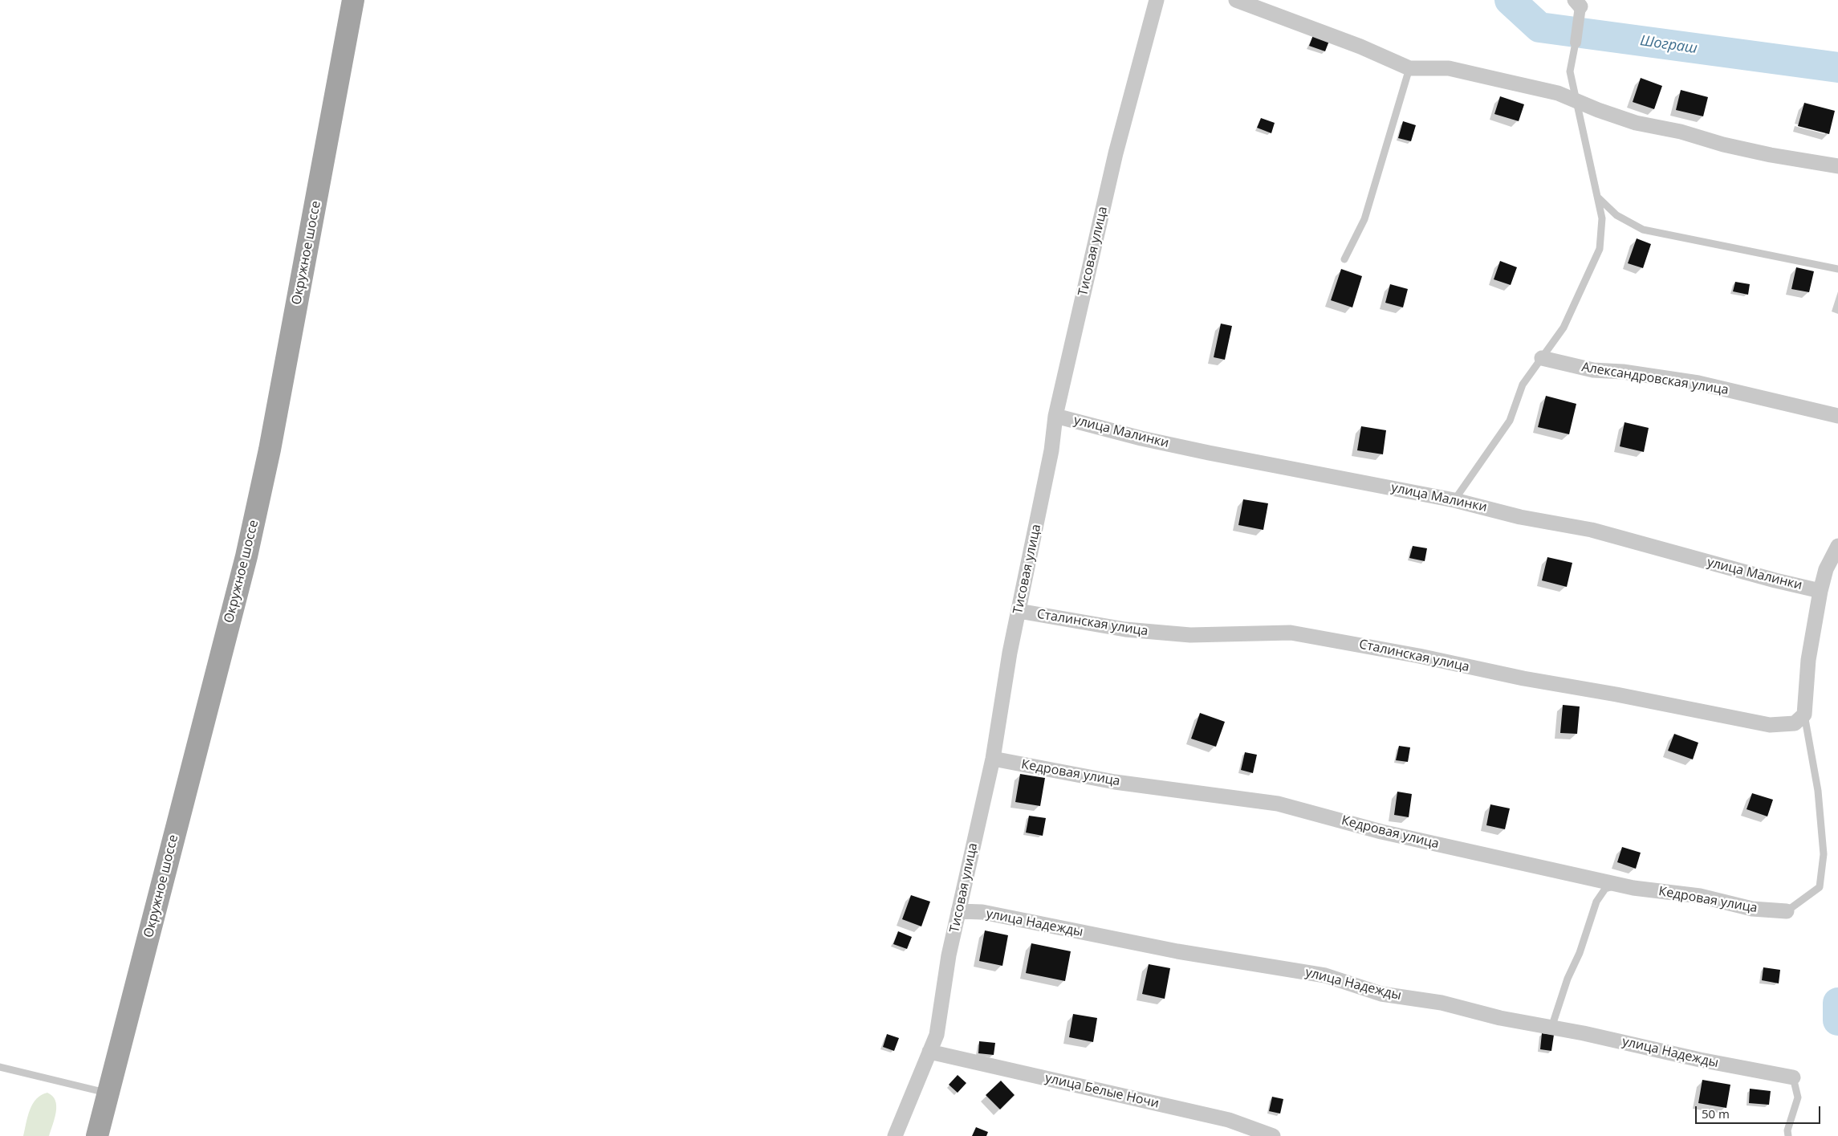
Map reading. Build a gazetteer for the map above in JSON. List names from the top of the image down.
{
  "streets": {
    "main road": ["Окружное шоссе"],
    "street": [
      "Тисовая улица",
      "Александровская улица",
      "улица Малинки",
      "Сталинская улица",
      "Кедровая улица",
      "улица Надежды",
      "улица Белые Ночи"
    ]
  },
  "crossings": [
    ["Тисовая улица", "улица Малинки"],
    ["Тисовая улица", "Сталинская улица"],
    ["Тисовая улица", "Кедровая улица"],
    ["Тисовая улица", "улица Надежды"],
    ["Тисовая улица", "улица Белые Ночи"]
  ],
  "water": ["Шограш"],
  "scale_bar": "50 m"
}
